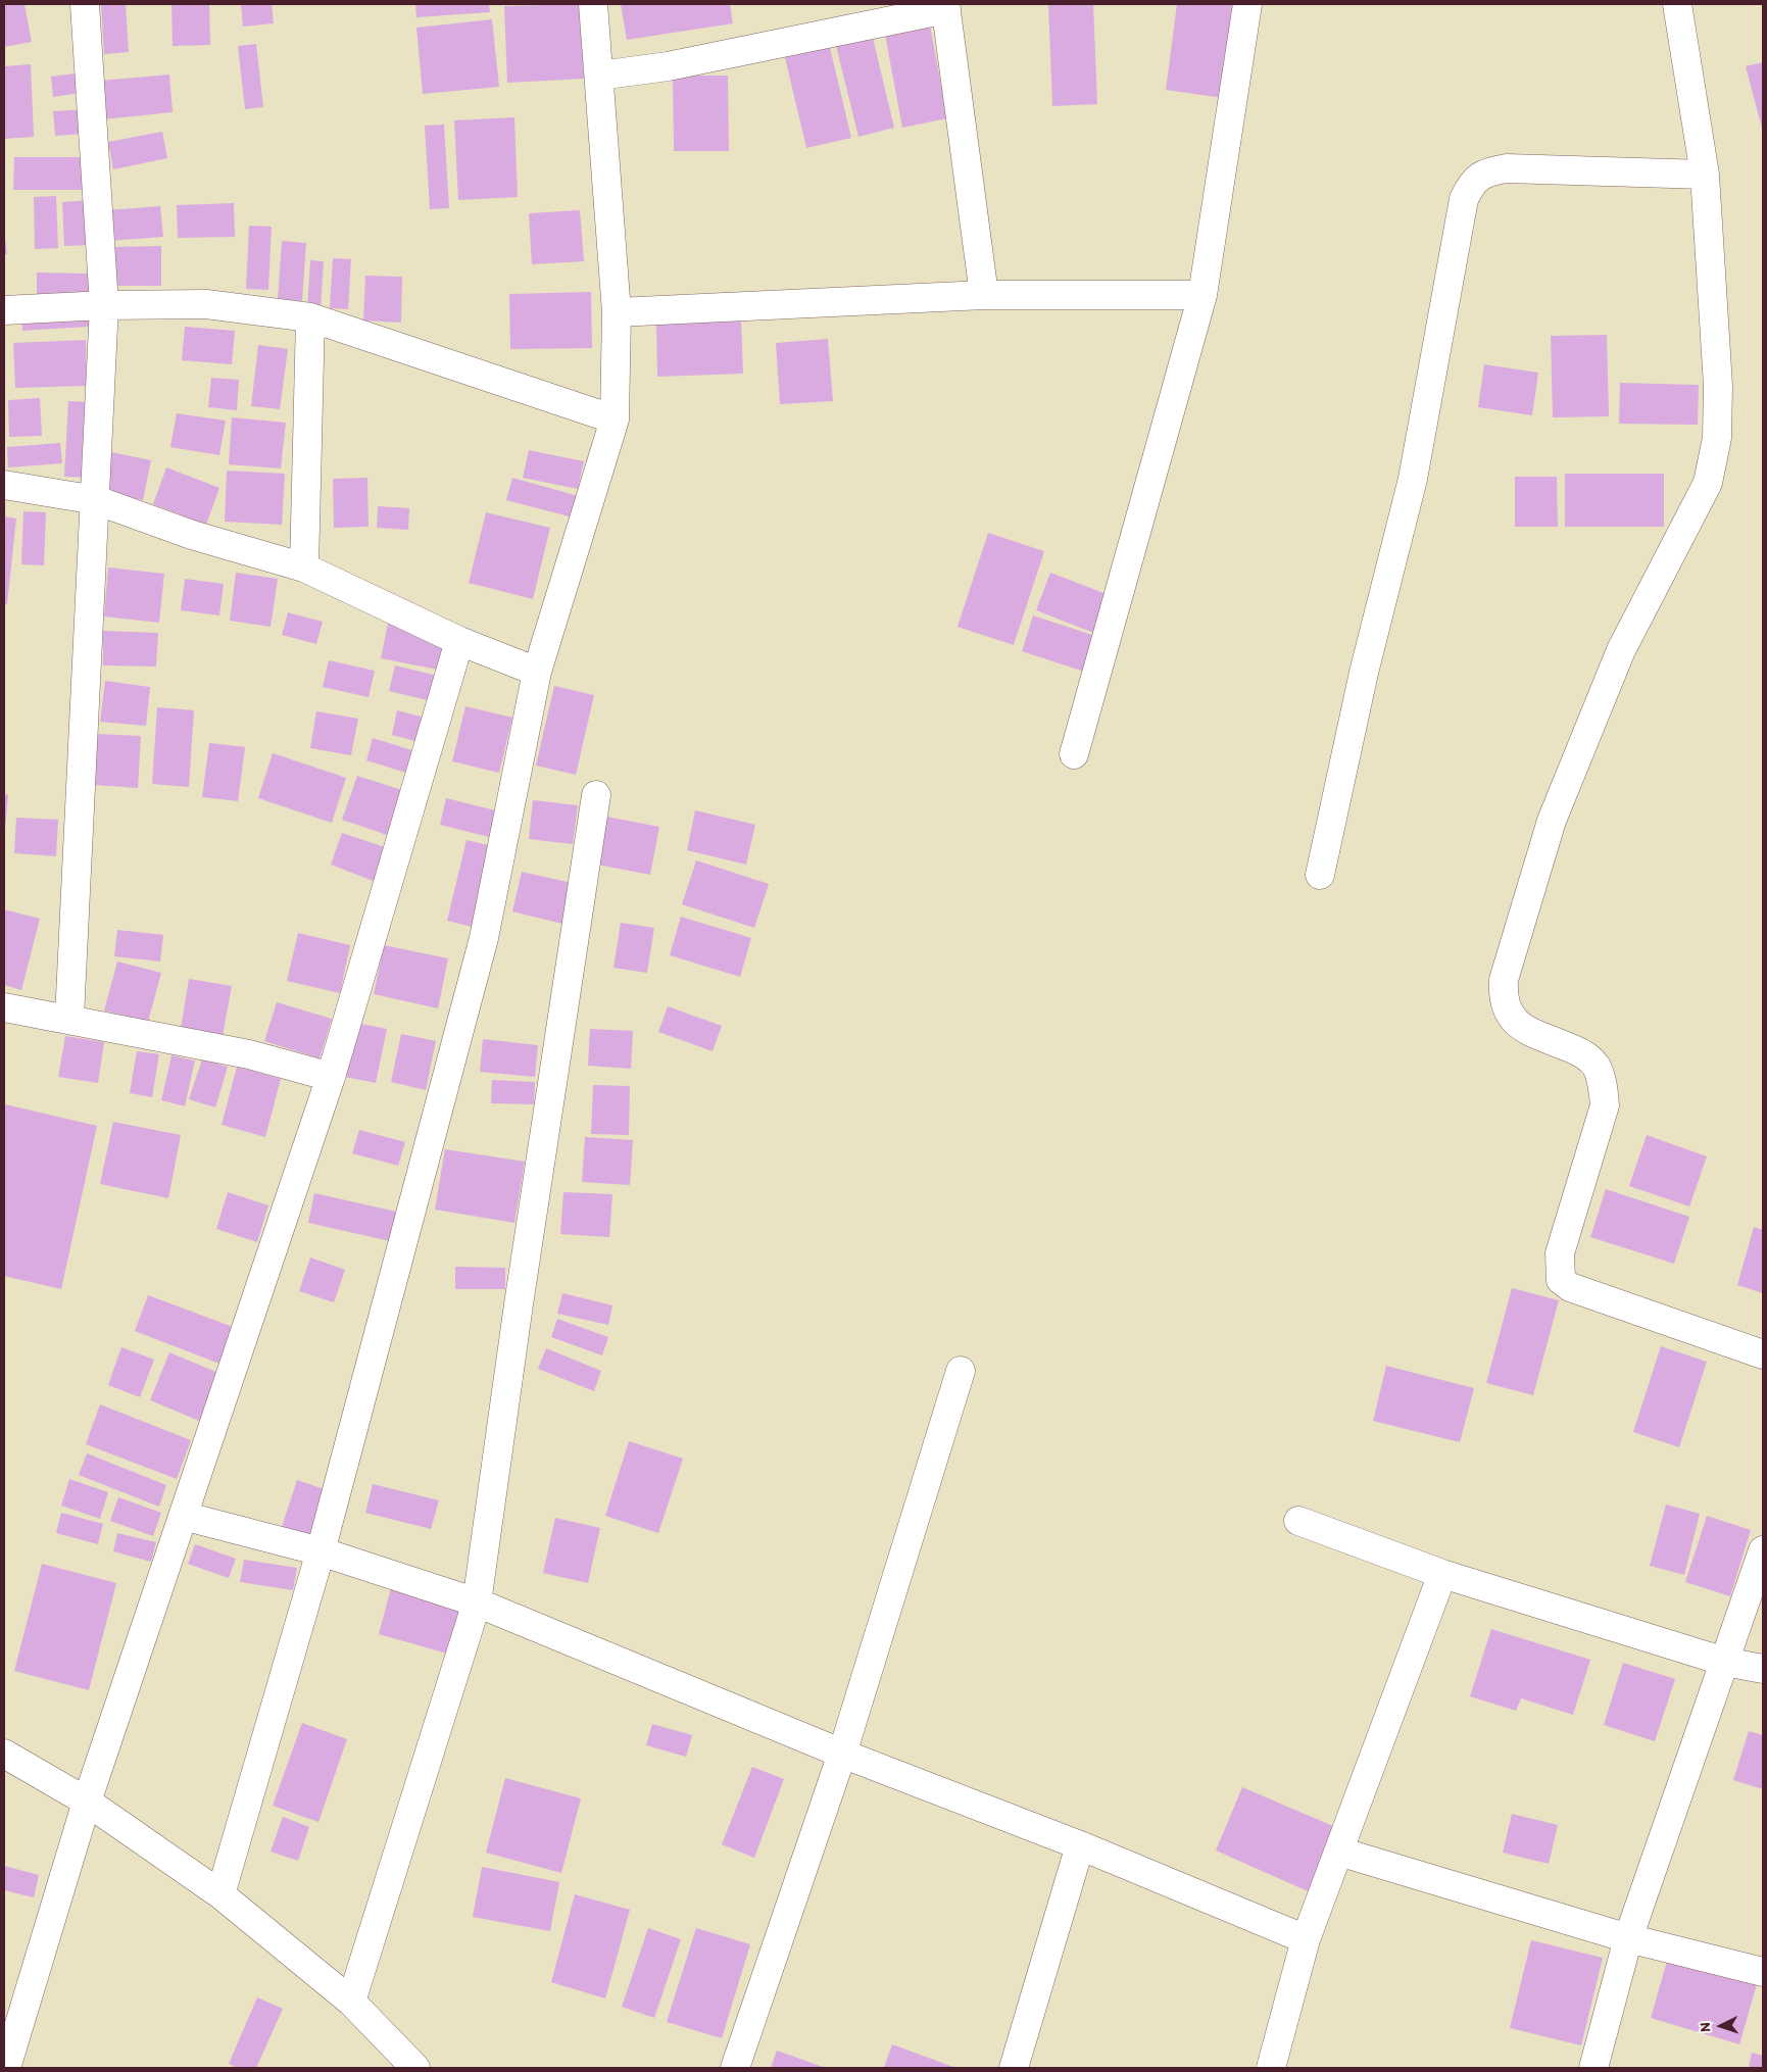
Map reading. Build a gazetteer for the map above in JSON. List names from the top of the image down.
{
  "north": "left"
}
